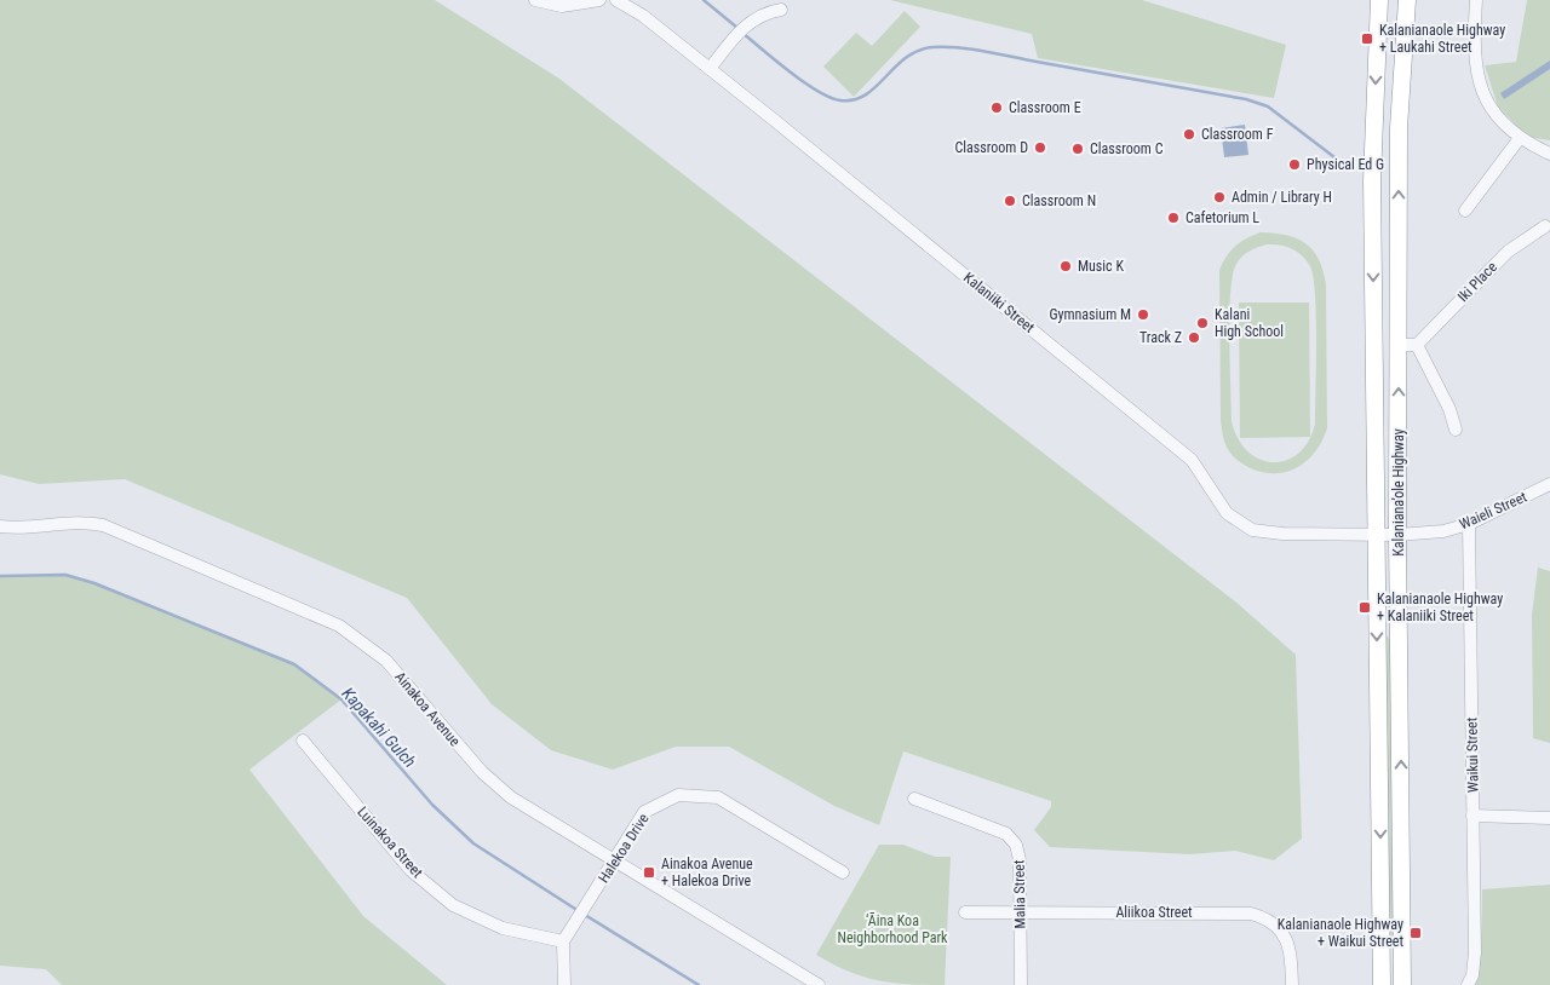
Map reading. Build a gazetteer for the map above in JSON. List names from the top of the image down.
{
  "streets": {
    "highway": ["Kalaniana’ole Highway"],
    "street": [
      "Iki Place",
      "Kalaniiki Street",
      "Waieli Street",
      "Ainakoa Avenue",
      "Waikui Street",
      "Luinakoa Street",
      "Halekoa Drive",
      "Malia Street",
      "Aliikoa Street"
    ]
  },
  "crossings": [
    ["Kalaniiki Street", "Kalaniana’ole Highway"],
    ["Kalaniiki Street", "Waieli Street"],
    ["Kalaniana’ole Highway", "Waieli Street"],
    ["Waieli Street", "Waikui Street"],
    ["Ainakoa Avenue", "Halekoa Drive"],
    ["Luinakoa Street", "Halekoa Drive"],
    ["Malia Street", "Aliikoa Street"]
  ],
  "water": ["Kapakahi Gulch"],
  "parks": ["‘Āina Koa Neighborhood Park"],
  "places": {
    "transit": [
      "Kalanianaole Highway + Laukahi Street",
      "Kalanianaole Highway + Kalaniiki Street",
      "Ainakoa Avenue + Halekoa Drive",
      "Kalanianaole Highway + Waikui Street"
    ],
    "other": [
      "Classroom E",
      "Classroom F",
      "Classroom D",
      "Classroom C",
      "Physical Ed G",
      "Admin / Library H",
      "Classroom N",
      "Cafetorium L",
      "Music K",
      "Gymnasium M",
      "Kalani High School",
      "Track Z"
    ]
  }
}
